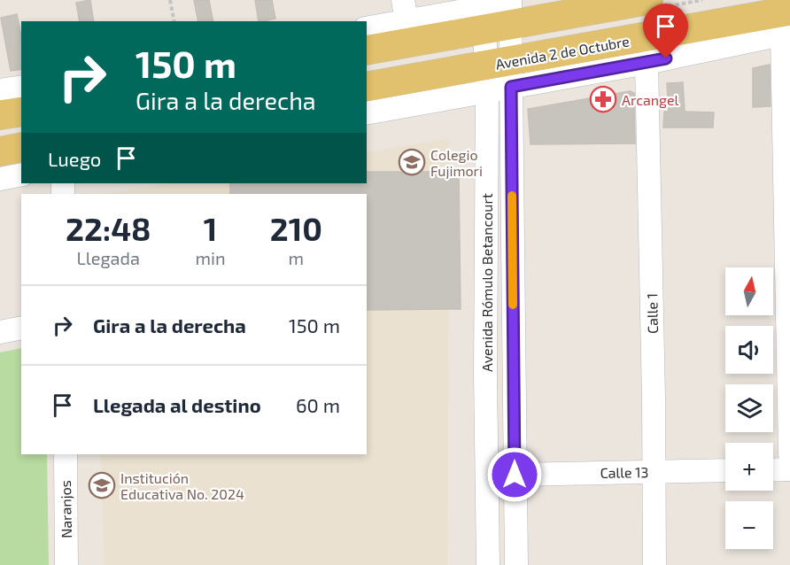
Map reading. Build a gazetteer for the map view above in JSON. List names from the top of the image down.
{
  "streets": {
    "main road": ["Avenida 2 de Octubre"],
    "street": [
      "Avenida Rómulo Betancourt",
      "Calle 1",
      "Calle 13",
      "Naranjos"
    ]
  },
  "crossings": [
    ["Avenida 2 de Octubre", "Avenida Rómulo Betancourt"],
    ["Avenida 2 de Octubre", "Calle 1"],
    ["Avenida Rómulo Betancourt", "Calle 13"],
    ["Calle 1", "Calle 13"]
  ],
  "places": {
    "pharmacy": ["Arcangel"],
    "school or university": ["Colegio Fujimori", "Institución Educativa No. 2024"]
  },
  "north": "top",
  "page": {
    "turn": ["150 m", "Gira a la derecha"],
    "then": "Luego",
    "eta": [
      "22:48",
      "Llegada",
      "1",
      "min",
      "210",
      "m"
    ],
    "map_buttons": ["+", "−"],
    "list": [
      {
        "name": "Gira a la derecha",
        "value": "150 m"
      },
      {
        "name": "Llegada al destino",
        "value": "60 m"
      }
    ]
  }
}
